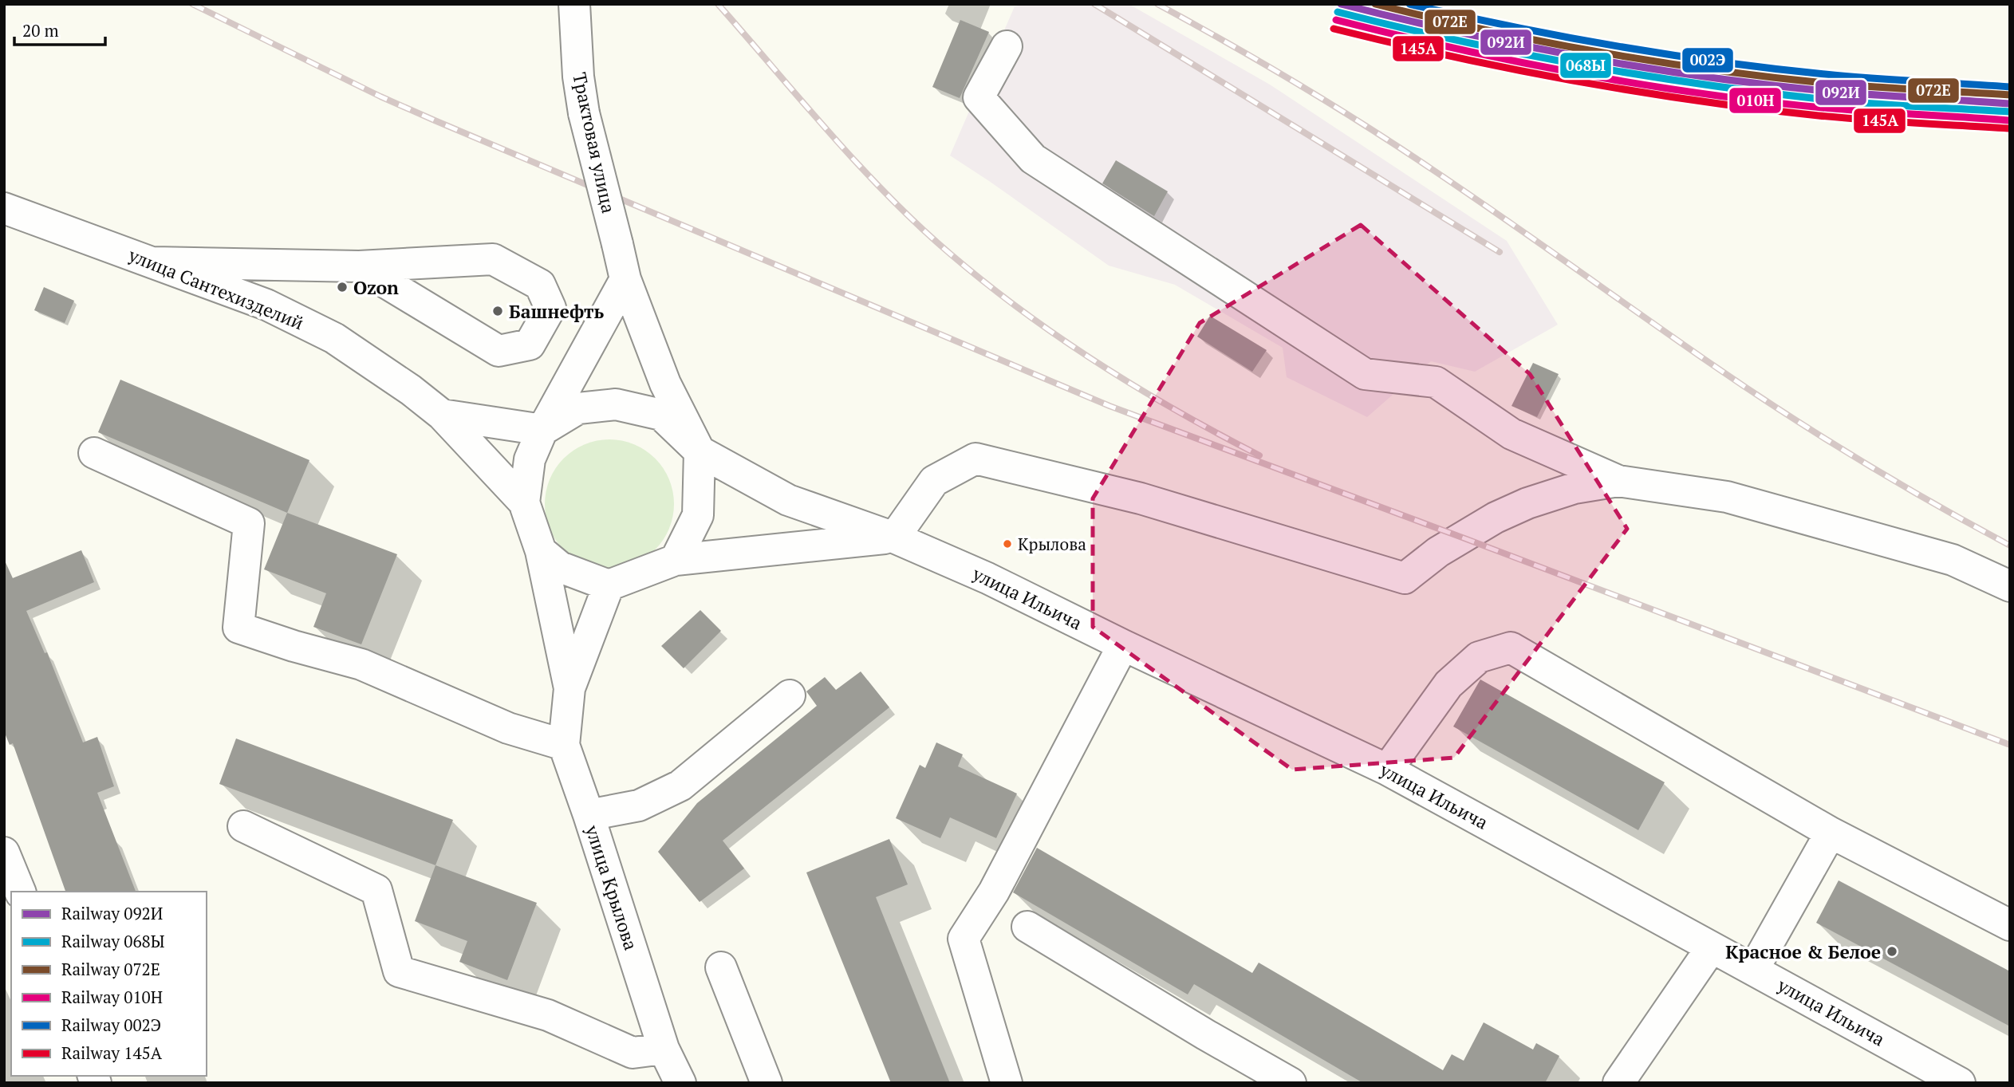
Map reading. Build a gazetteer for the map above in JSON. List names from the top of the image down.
{
  "streets": {
    "street": [
      "Трактовая улица",
      "улица Сантехизделий",
      "улица Ильича",
      "улица Крылова"
    ]
  },
  "crossings": [
    ["Трактовая улица", "улица Сантехизделий"],
    ["Трактовая улица", "улица Ильича"],
    ["улица Сантехизделий", "улица Ильича"]
  ],
  "places": [
    "Ozon",
    "Башнефть",
    "Крылова",
    "Красное & Белое"
  ],
  "lines": [
    "rail line 092И",
    "rail line 072Е",
    "rail line 002Э",
    "rail line 068Ы",
    "rail line 010Н",
    "rail line 145А"
  ],
  "legend": [
    "Railway 092И",
    "Railway 068Ы",
    "Railway 072Е",
    "Railway 010Н",
    "Railway 002Э",
    "Railway 145А"
  ],
  "scale_bar": "20 m"
}
